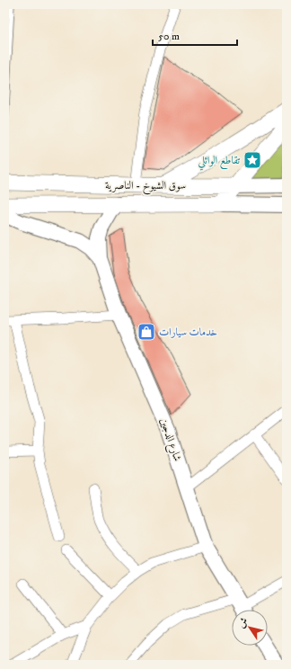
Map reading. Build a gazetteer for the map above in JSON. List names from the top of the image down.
{
  "streets": {
    "main road": ["سوق الشيوخ - الناصرية"],
    "street": ["شارع الدجين"]
  },
  "crossings": [
    ["سوق الشيوخ - الناصرية", "شارع الدجين"]
  ],
  "places": {
    "place": ["تقاطع الوائلي"],
    "shop": ["خدمات سيارات"]
  },
  "scale_bar": "50 m",
  "north": "top left"
}
